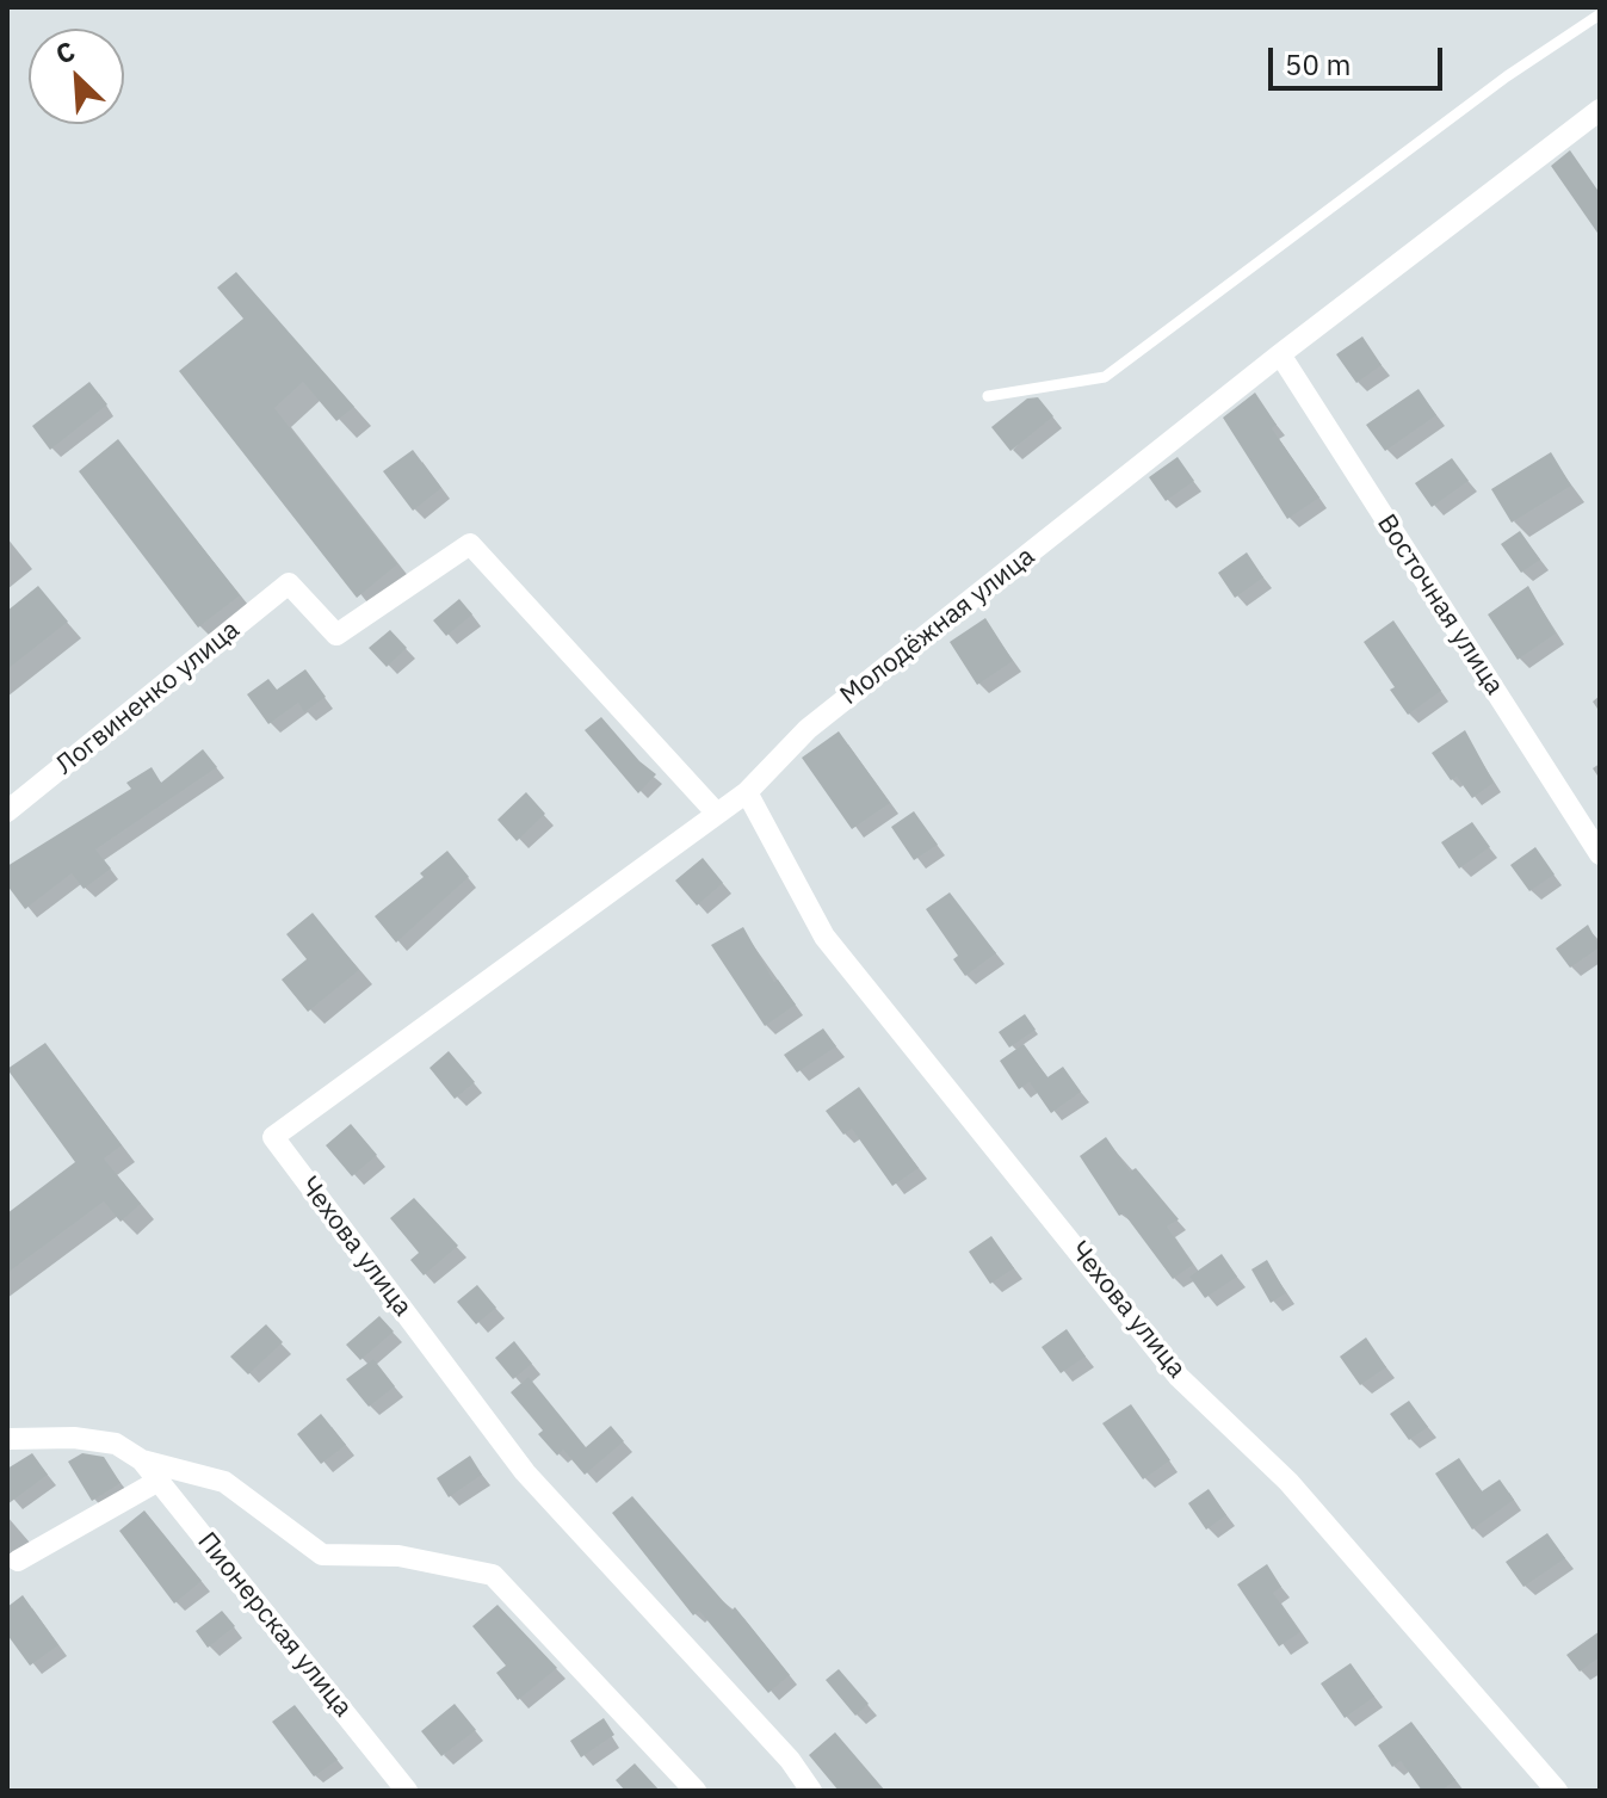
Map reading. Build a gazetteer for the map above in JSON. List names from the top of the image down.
{
  "streets": {
    "street": [
      "Восточная улица",
      "Молодёжная улица",
      "Логвиненко улица",
      "Чехова улица",
      "Пионерская улица"
    ]
  },
  "crossings": [
    ["Восточная улица", "Молодёжная улица"],
    ["Молодёжная улица", "Логвиненко улица"],
    ["Молодёжная улица", "Чехова улица"]
  ],
  "scale_bar": "50 m",
  "north": "top left"
}
